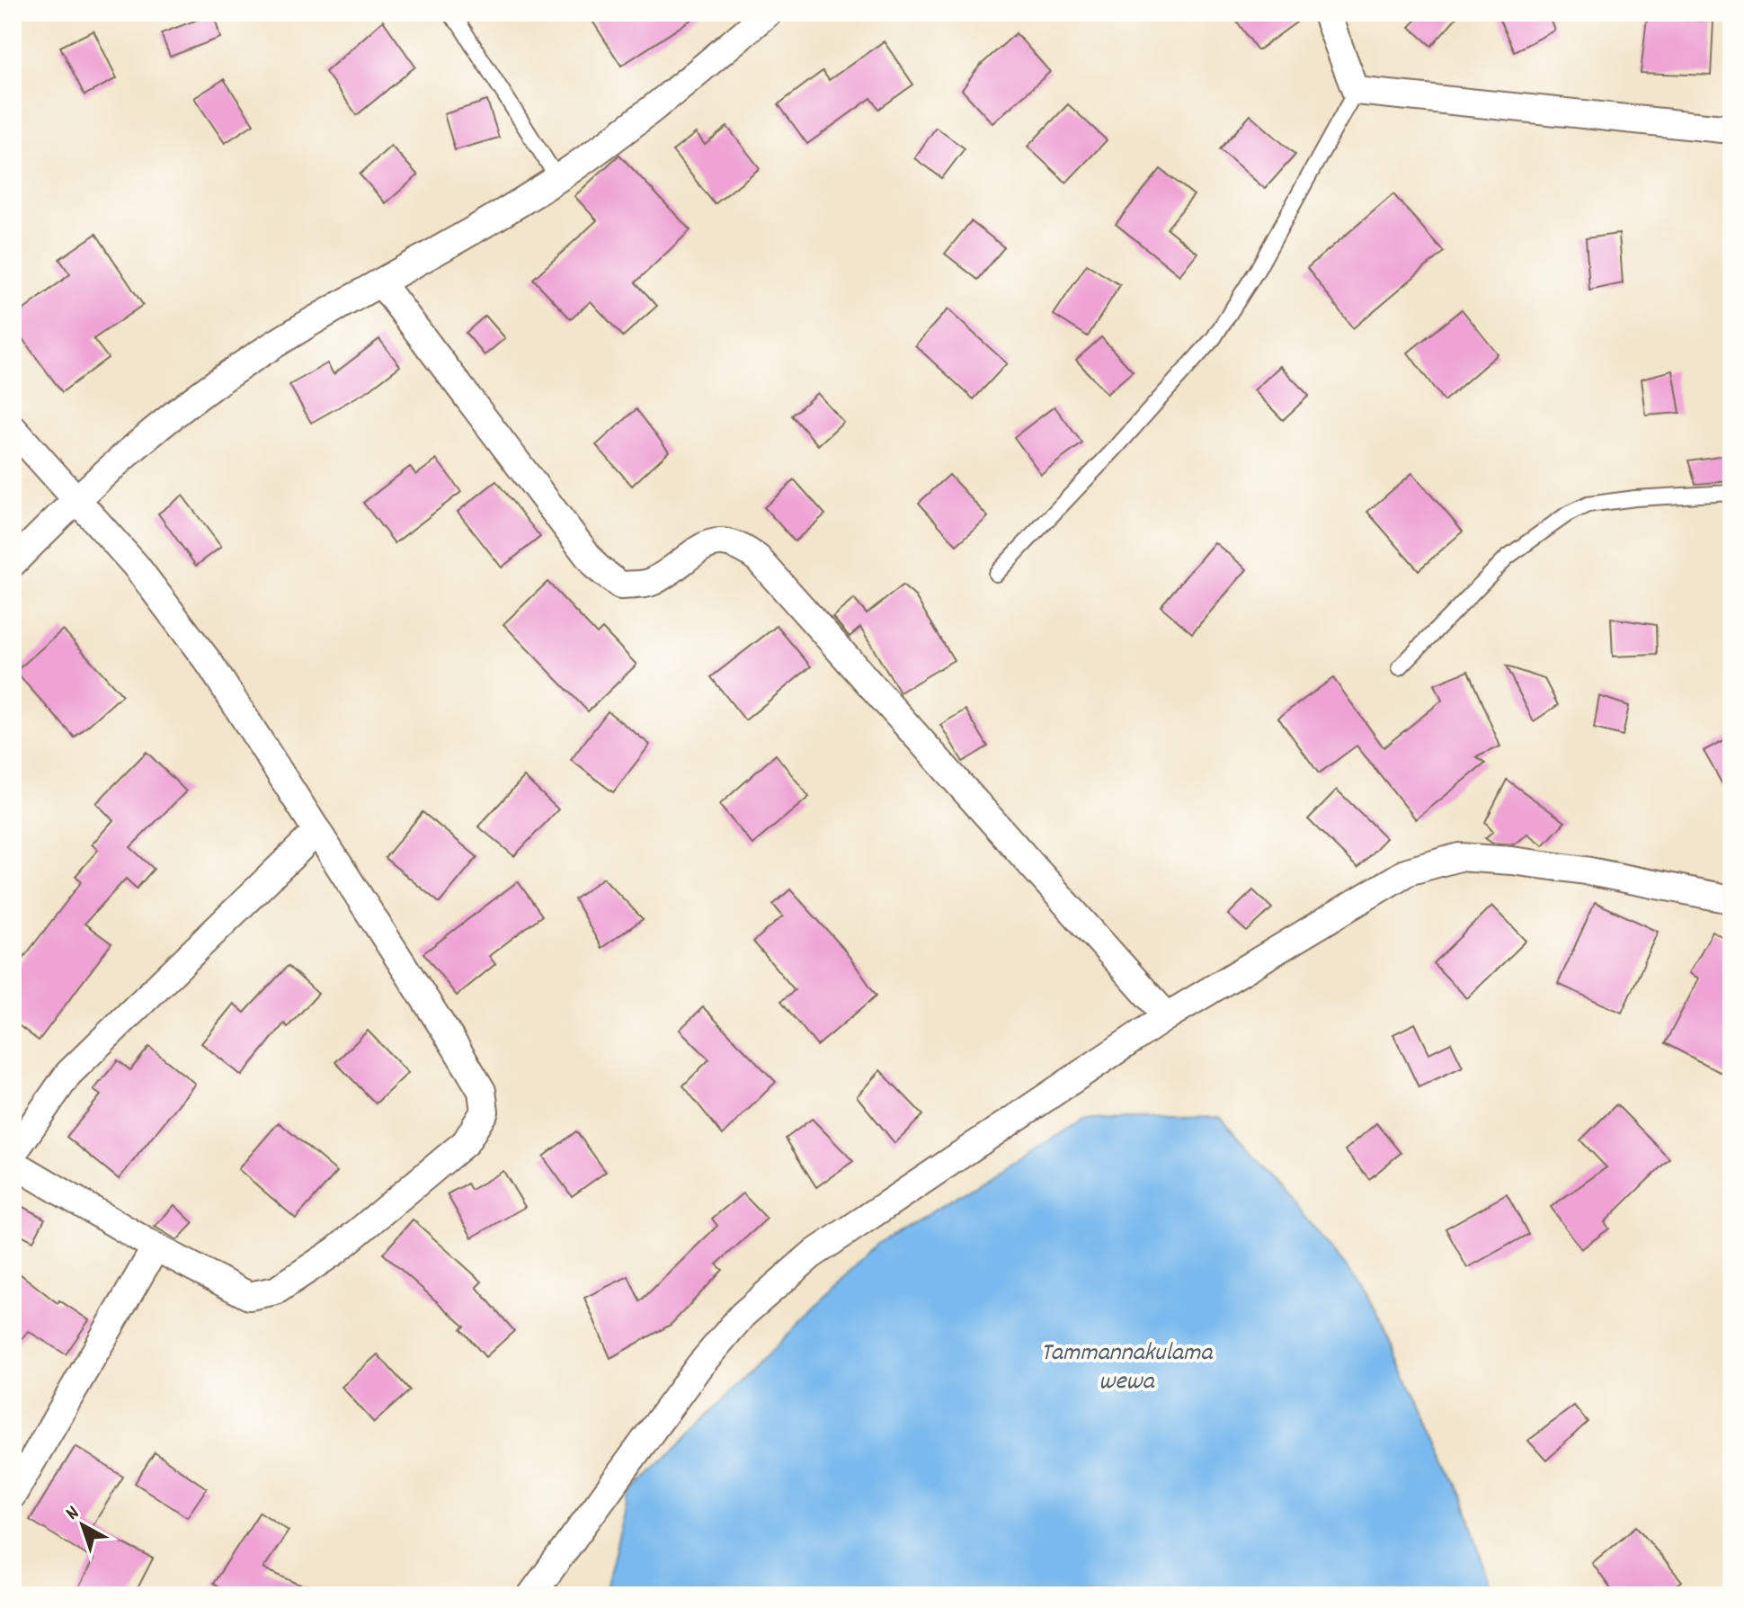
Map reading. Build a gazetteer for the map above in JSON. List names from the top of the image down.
{
  "water": ["Tammannakulama wewa"],
  "north": "top left"
}
